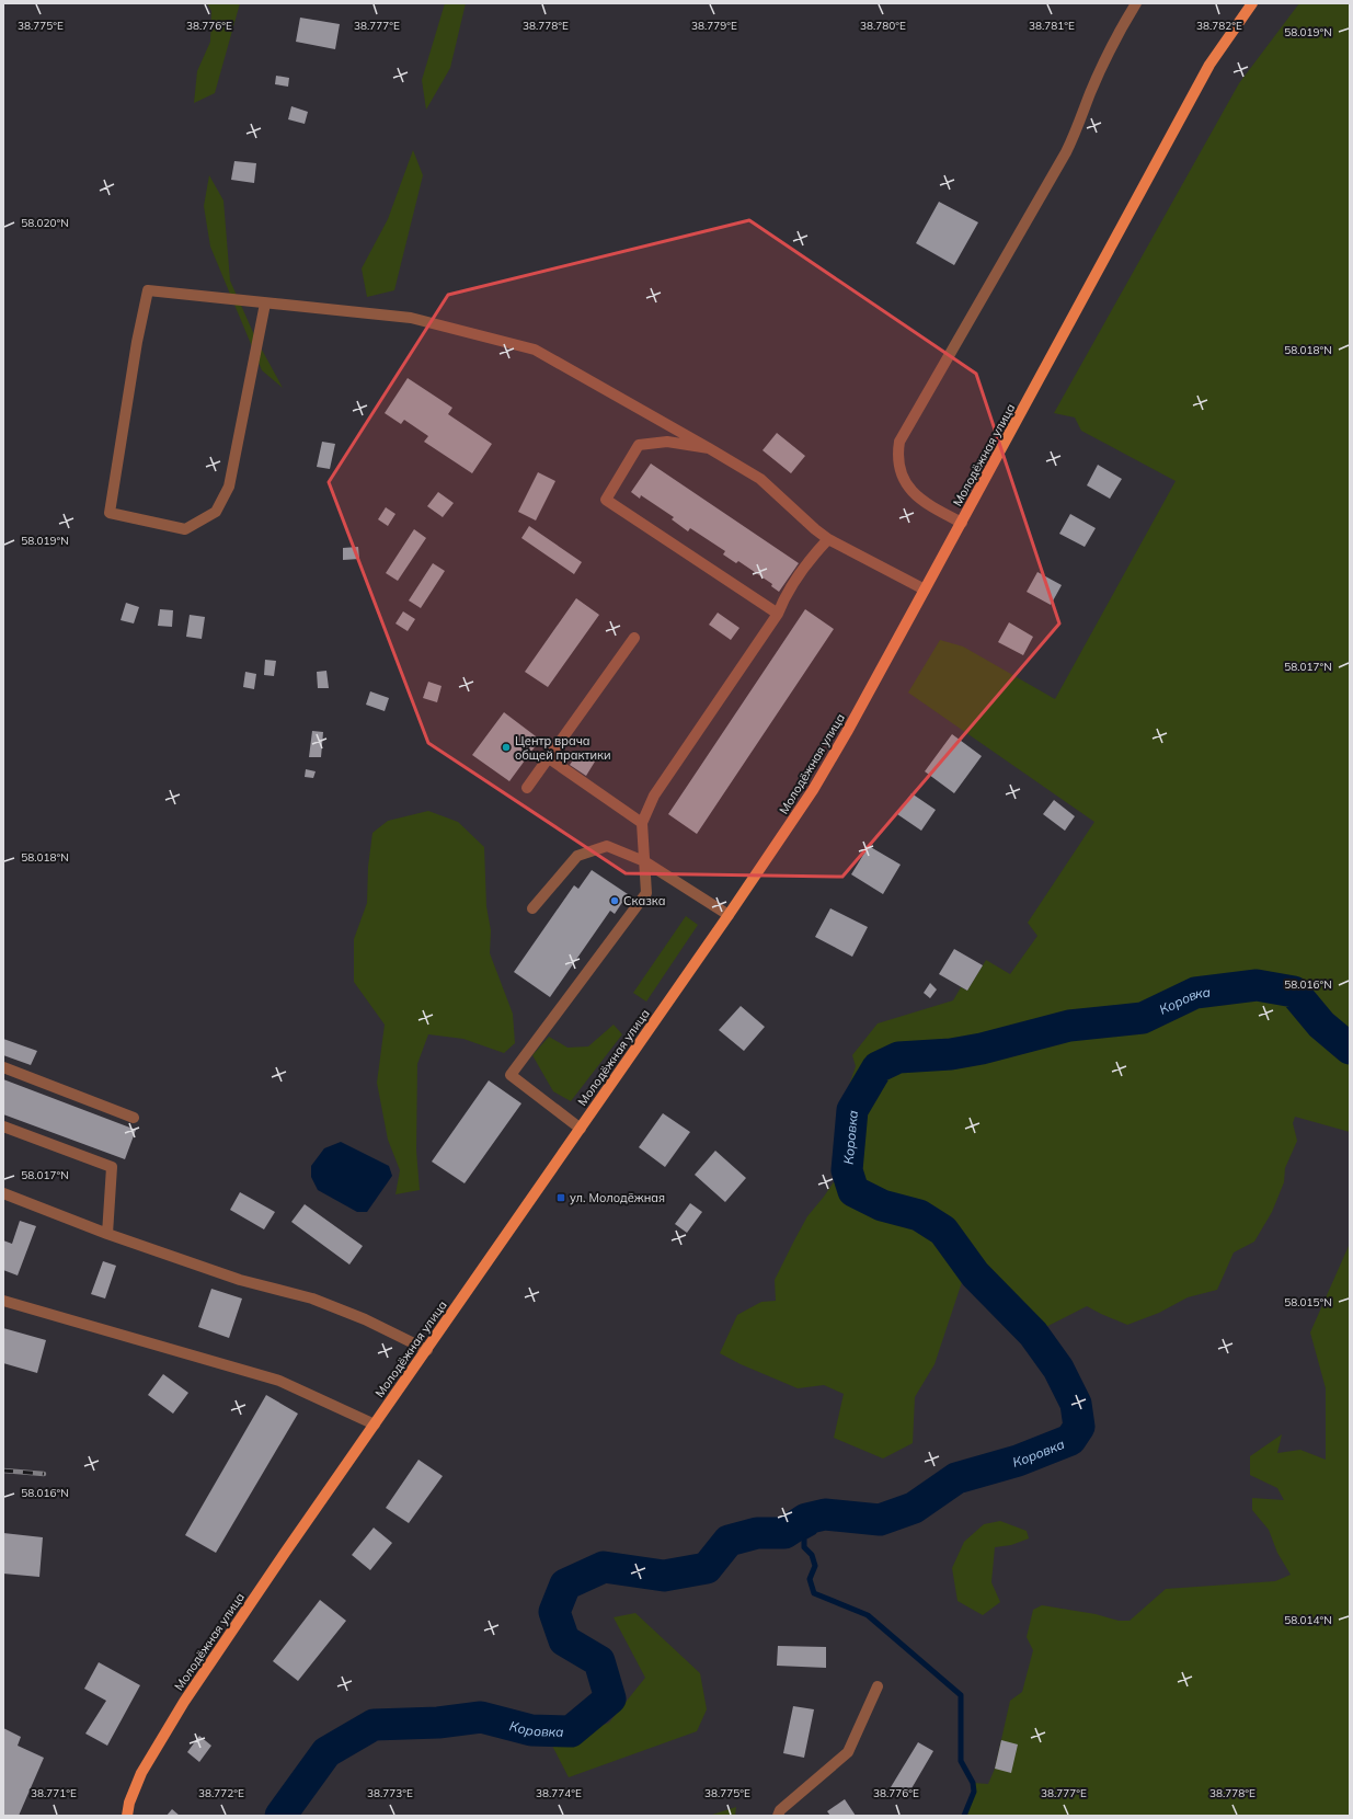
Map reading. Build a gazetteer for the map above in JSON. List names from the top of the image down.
{
  "streets": {
    "main road": ["Молодёжная улица"]
  },
  "water": ["Коровка"],
  "places": {
    "other": ["Центр врача общей практики", "Сказка"],
    "transit": ["ул. Молодёжная"]
  },
  "coordinates": [
    "38.775°E",
    "38.776°E",
    "38.777°E",
    "38.778°E",
    "38.779°E",
    "38.780°E",
    "38.781°E",
    "38.782°E",
    "58.019°N",
    "58.020°N",
    "58.018°N",
    "58.017°N",
    "58.016°N",
    "58.015°N",
    "58.014°N",
    "38.771°E",
    "38.772°E",
    "38.773°E",
    "38.774°E"
  ]
}
